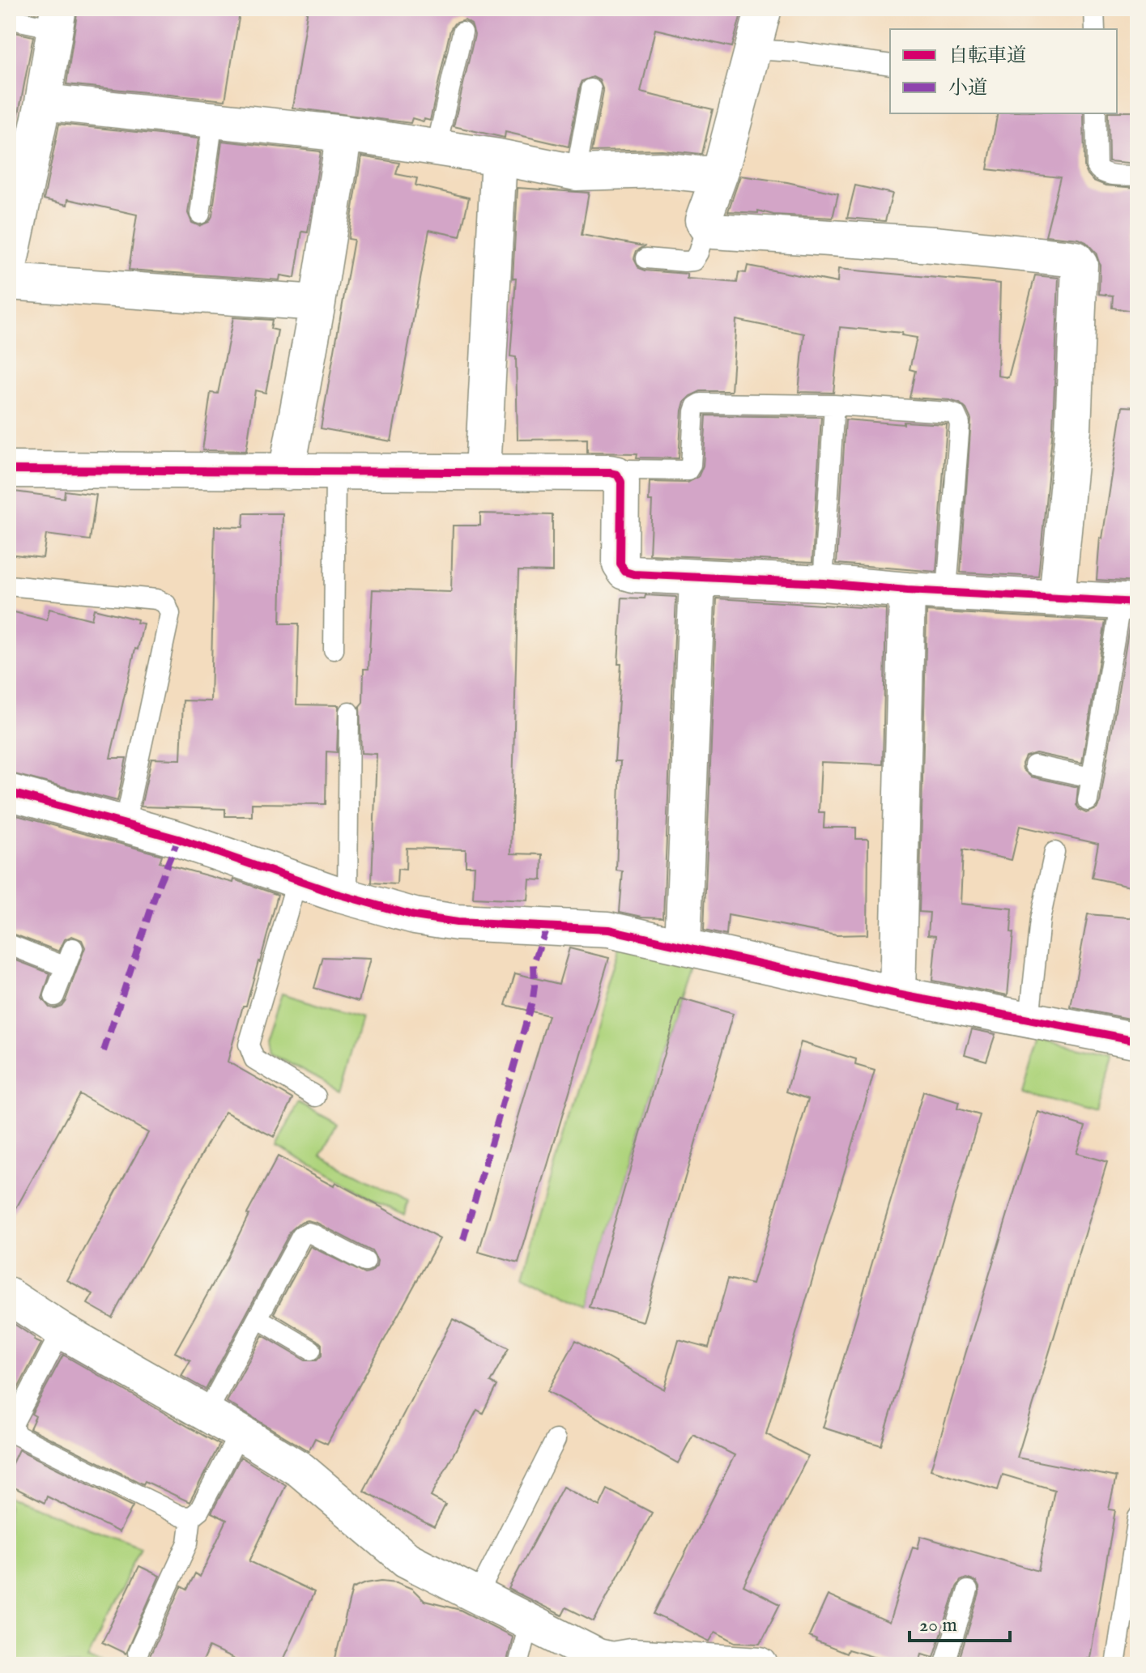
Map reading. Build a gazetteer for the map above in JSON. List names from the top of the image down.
{
  "legend": ["自転車道", "小道"],
  "scale_bar": "20 m"
}
